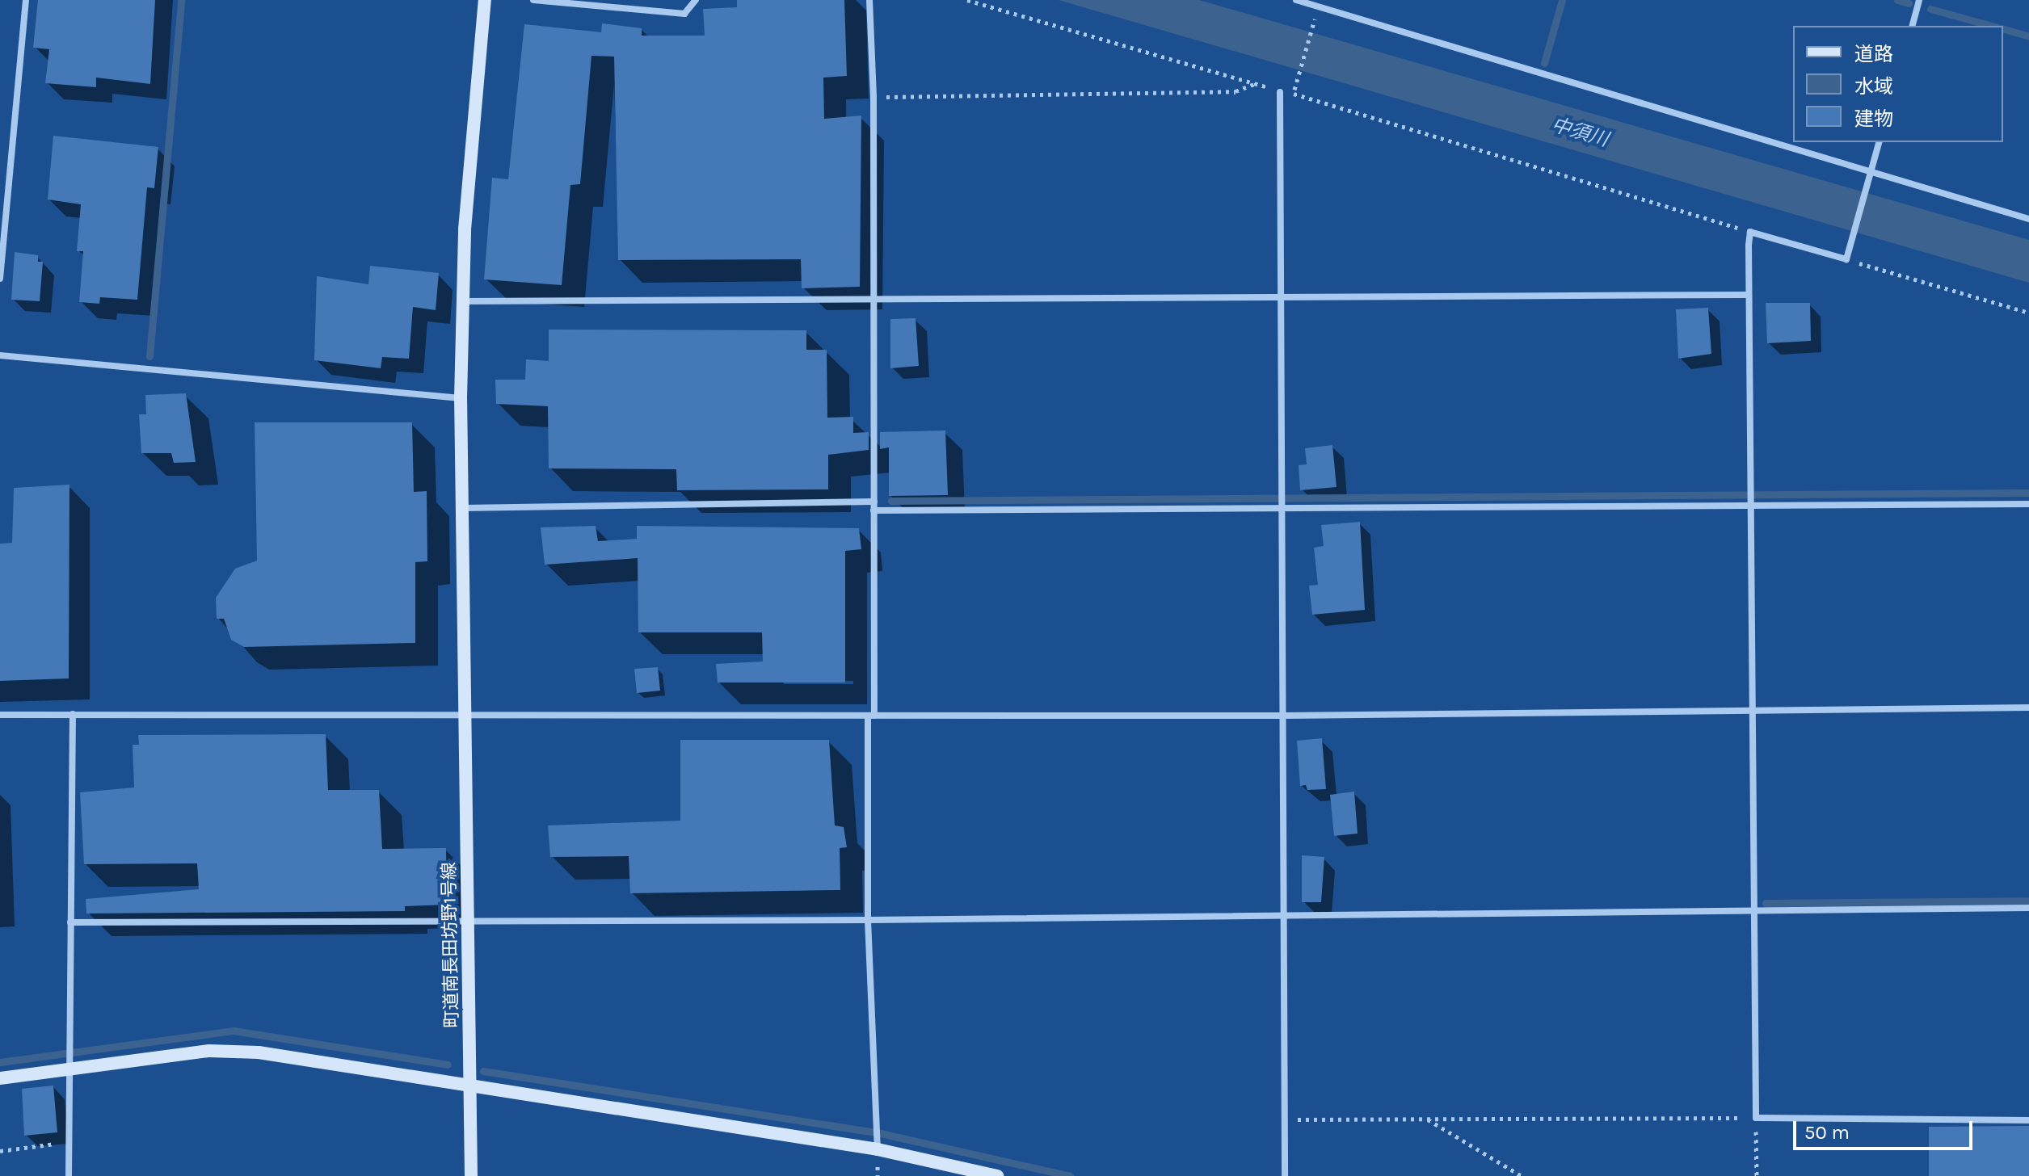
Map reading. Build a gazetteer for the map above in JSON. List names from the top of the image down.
{
  "streets": {
    "street": ["町道南長田坊野1号線"]
  },
  "water": ["中須川"],
  "legend": ["道路", "水域", "建物"],
  "scale_bar": "50 m"
}
